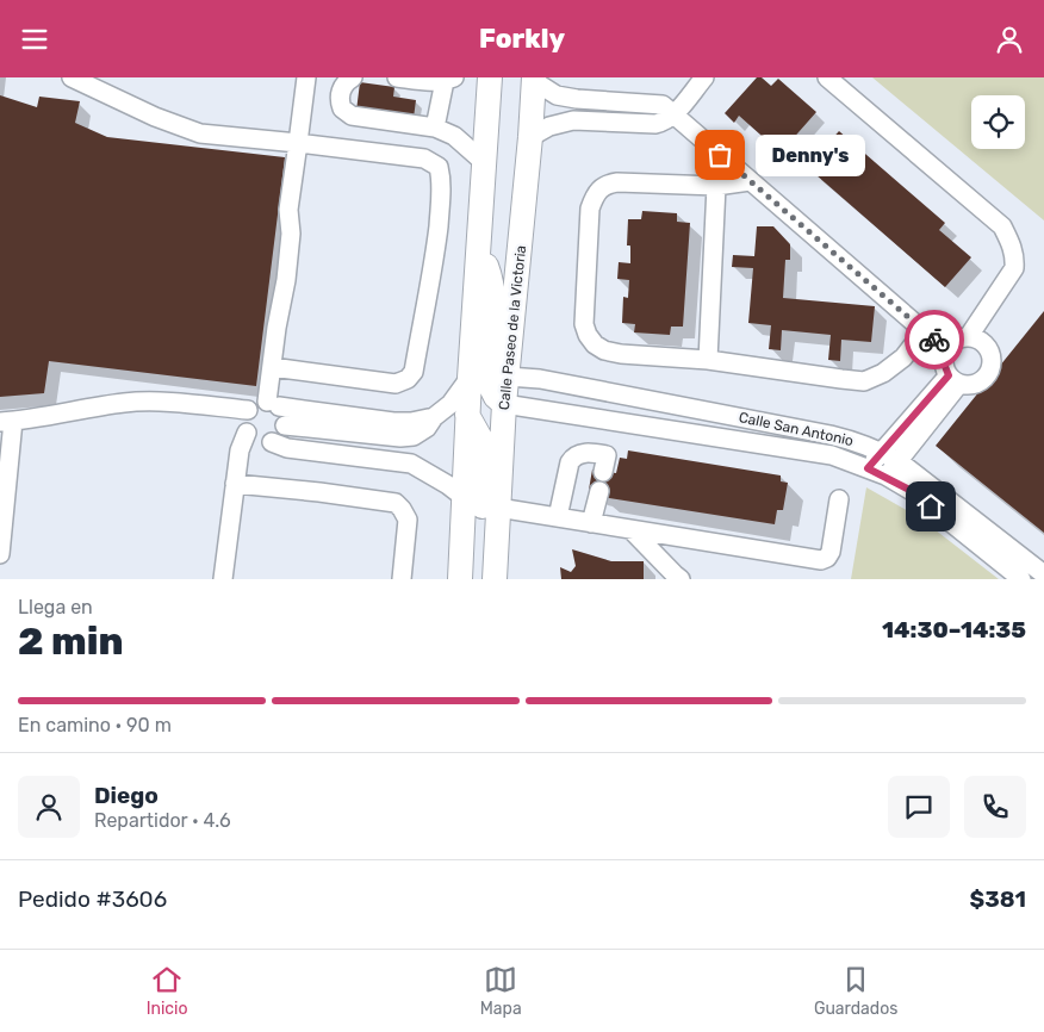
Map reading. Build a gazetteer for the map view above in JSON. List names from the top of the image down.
{
  "streets": {
    "main road": ["Calle Paseo de la Victoria"],
    "street": ["Calle San Antonio"]
  },
  "crossings": [
    ["Calle Paseo de la Victoria", "Calle San Antonio"]
  ],
  "places": ["Denny's"],
  "page": {
    "header": "Forkly",
    "bubble": "Denny's",
    "heading": ["2 min", "Llega en", "14:30–14:35"],
    "panel": [
      "Diego",
      "Repartidor · 4.6",
      "Pedido #3606",
      "$381"
    ],
    "bar": "En camino · 90 m",
    "tabs": ["Inicio", "Mapa", "Guardados"]
  }
}
